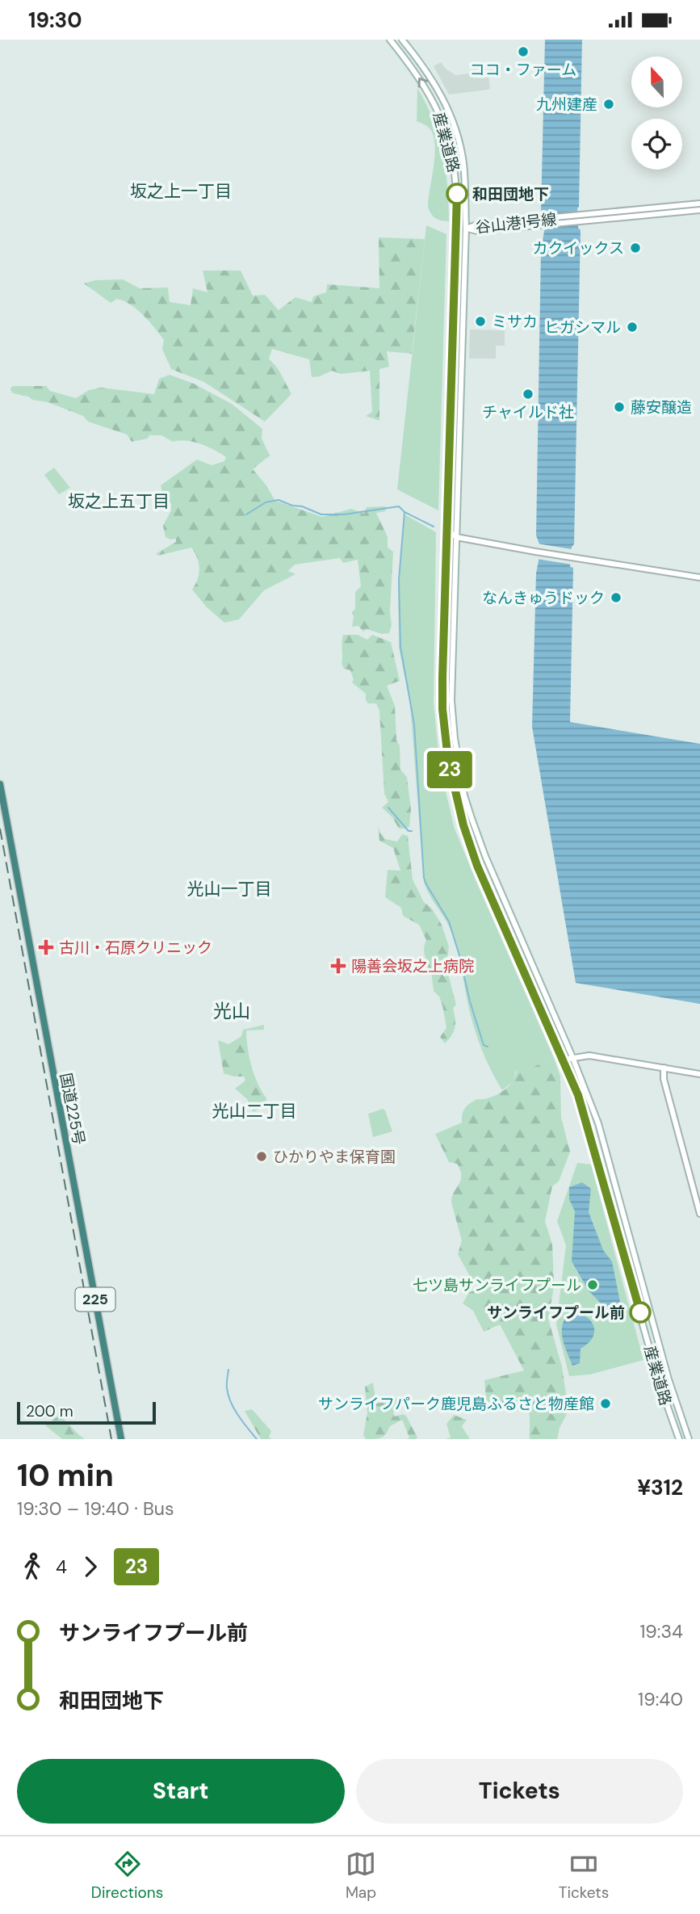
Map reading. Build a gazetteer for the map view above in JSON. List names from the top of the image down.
{
  "streets": {
    "highway": ["国道225号", "225"],
    "main road": ["産業道路", "谷山港1号線"]
  },
  "crossings": [
    ["産業道路", "谷山港1号線"]
  ],
  "districts": [
    "坂之上一丁目",
    "坂之上五丁目",
    "光山一丁目",
    "光山",
    "光山二丁目"
  ],
  "places": {
    "other": [
      "ココ・ファーム",
      "九州建産",
      "和田団地下",
      "カクイックス",
      "ミサカ",
      "ヒガシマル",
      "チャイルド社",
      "藤安醸造",
      "なんきゅうドック",
      "ひかりやま保育園",
      "七ツ島サンライフプール",
      "サンライフプール前",
      "サンライフパーク鹿児島ふるさと物産館"
    ],
    "health": ["古川・石原クリニック", "陽善会坂之上病院"]
  },
  "lines": ["bus line 23"],
  "scale_bar": "200 m",
  "north": "top",
  "page": {
    "status": "19:30",
    "on_map": "23",
    "scale": "200 m",
    "heading": ["10 min", "19:30 – 19:40 · Bus", "¥312"],
    "legs": ["4", "23"],
    "list": [
      {
        "name": "サンライフプール前",
        "value": "19:34"
      },
      {
        "name": "和田団地下",
        "value": "19:40"
      }
    ],
    "buttons": ["Start", "Tickets"],
    "tabs": ["Directions", "Map", "Tickets"]
  }
}
